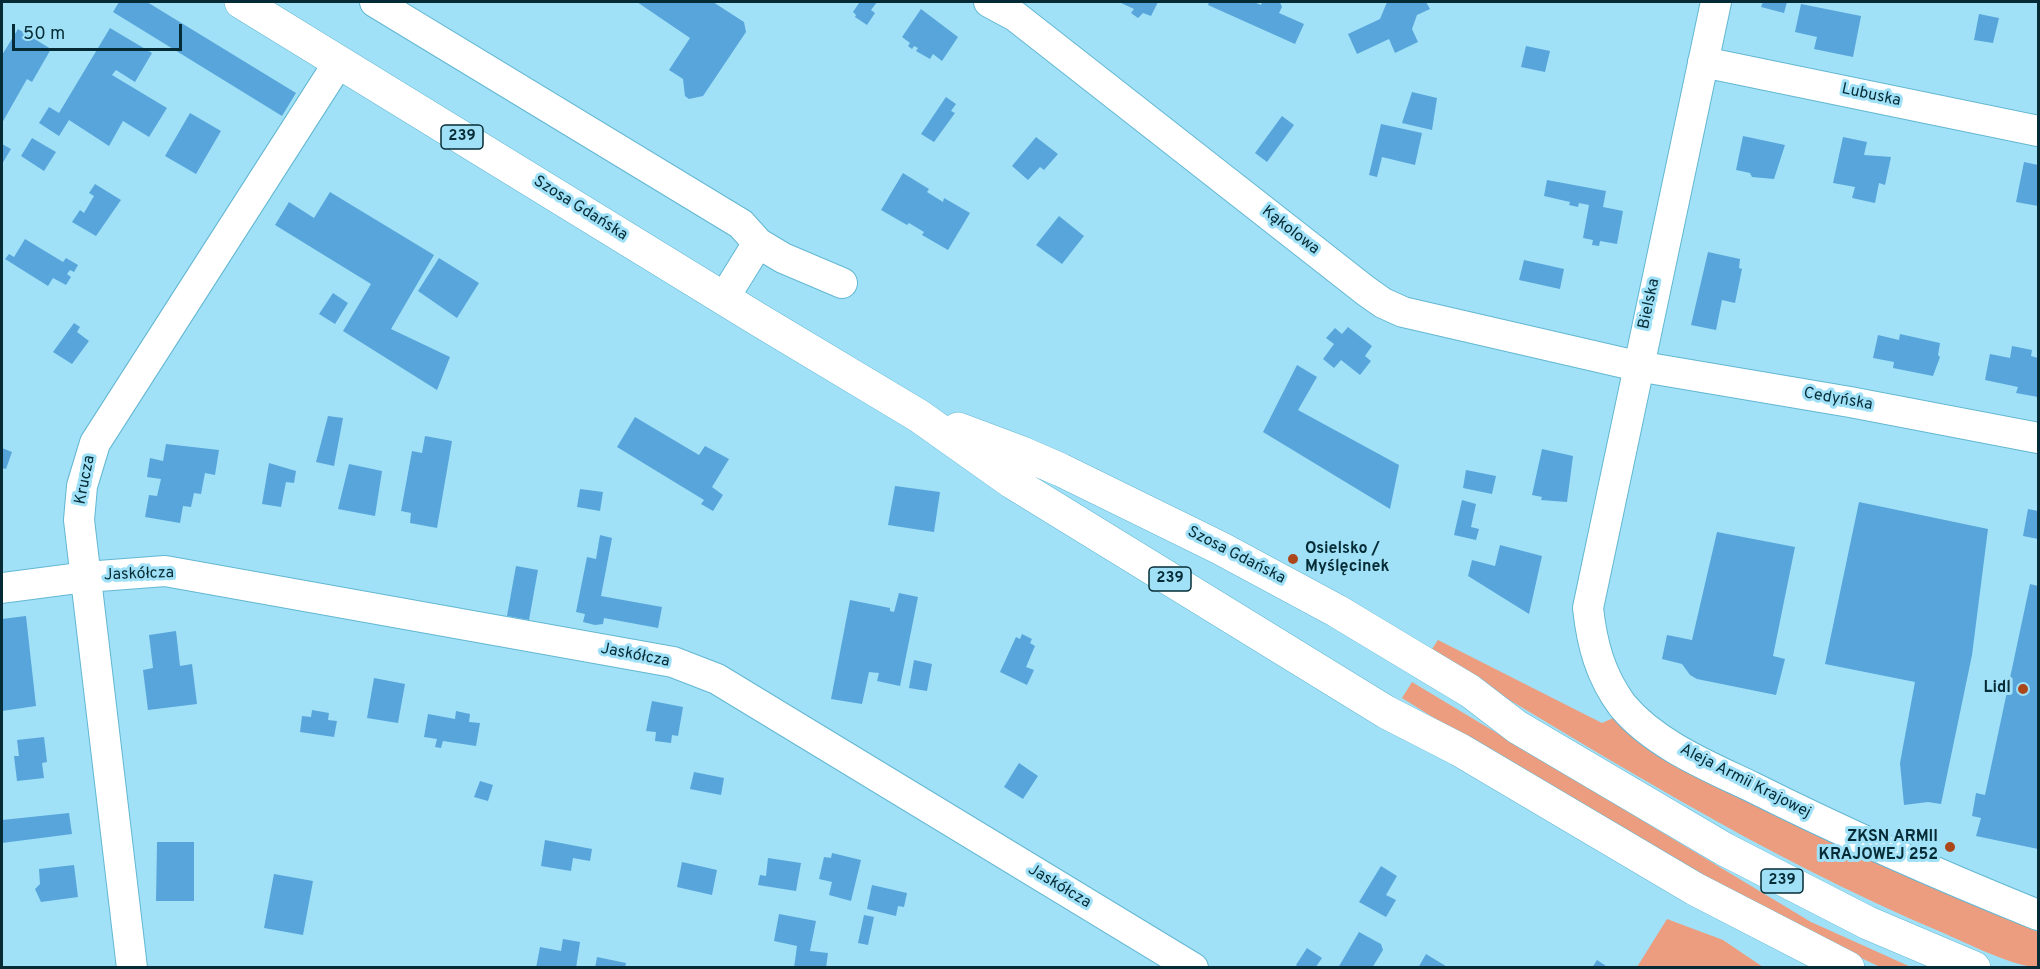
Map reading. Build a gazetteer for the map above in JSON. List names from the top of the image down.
{
  "streets": {
    "main road": ["239", "Szosa Gdańska"],
    "street": [
      "Lubuska",
      "Kąkolowa",
      "Bielska",
      "Cedyńska",
      "Krucza",
      "Jaskółcza",
      "Aleja Armii Krajowej"
    ]
  },
  "crossings": [
    ["Lubuska", "Bielska"],
    ["Szosa Gdańska", "Krucza"],
    ["Kąkolowa", "Bielska"],
    ["Kąkolowa", "Cedyńska"],
    ["Bielska", "Cedyńska"],
    ["Bielska", "Aleja Armii Krajowej"],
    ["Krucza", "Jaskółcza"]
  ],
  "places": ["Osielsko / Myślęcinek", "Lidl", "ZKSN ARMII KRAJOWEJ 252"],
  "scale_bar": "50 m"
}
